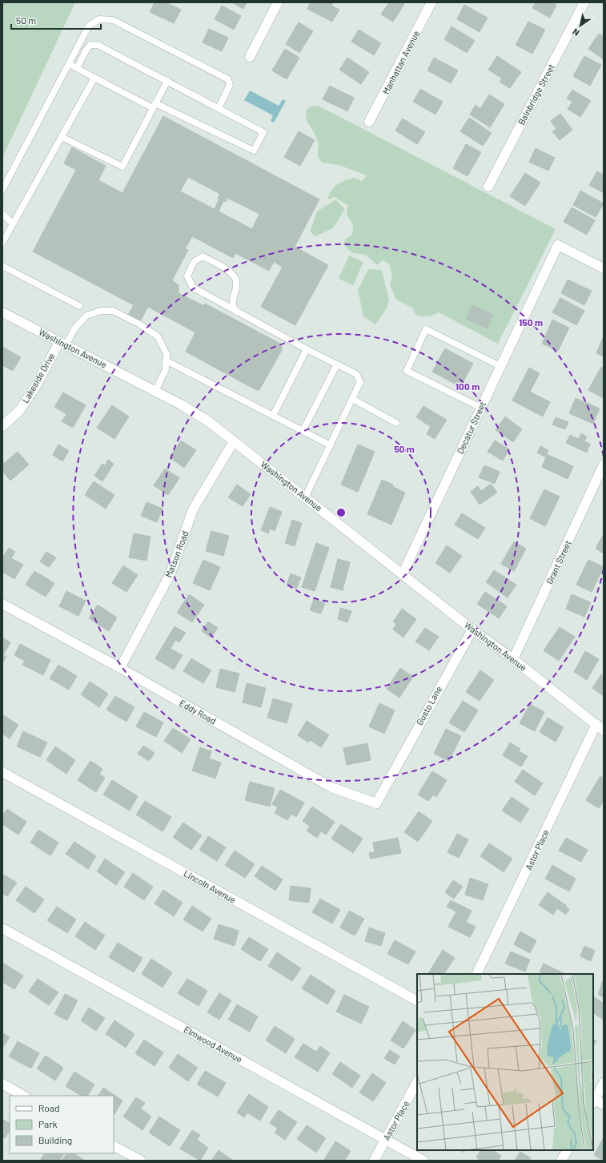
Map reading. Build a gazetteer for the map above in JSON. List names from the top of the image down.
{
  "streets": {
    "street": [
      "Manhattan Avenue",
      "Bainbridge Street",
      "Washington Avenue",
      "Lakeside Drive",
      "Decatur Street",
      "Matson Road",
      "Grant Street",
      "Gusto Lane",
      "Eddy Road",
      "Astor Place",
      "Lincoln Avenue",
      "Elmwood Avenue"
    ]
  },
  "crossings": [
    ["Washington Avenue", "Lakeside Drive"],
    ["Washington Avenue", "Decatur Street"],
    ["Washington Avenue", "Matson Road"],
    ["Washington Avenue", "Grant Street"],
    ["Washington Avenue", "Gusto Lane"],
    ["Washington Avenue", "Astor Place"],
    ["Matson Road", "Eddy Road"],
    ["Gusto Lane", "Eddy Road"],
    ["Astor Place", "Elmwood Avenue"]
  ],
  "legend": ["Road", "Park", "Building"],
  "scale_bar": "50 m",
  "north": "bottom left",
  "rings": ["150 m", "100 m", "50 m"]
}
